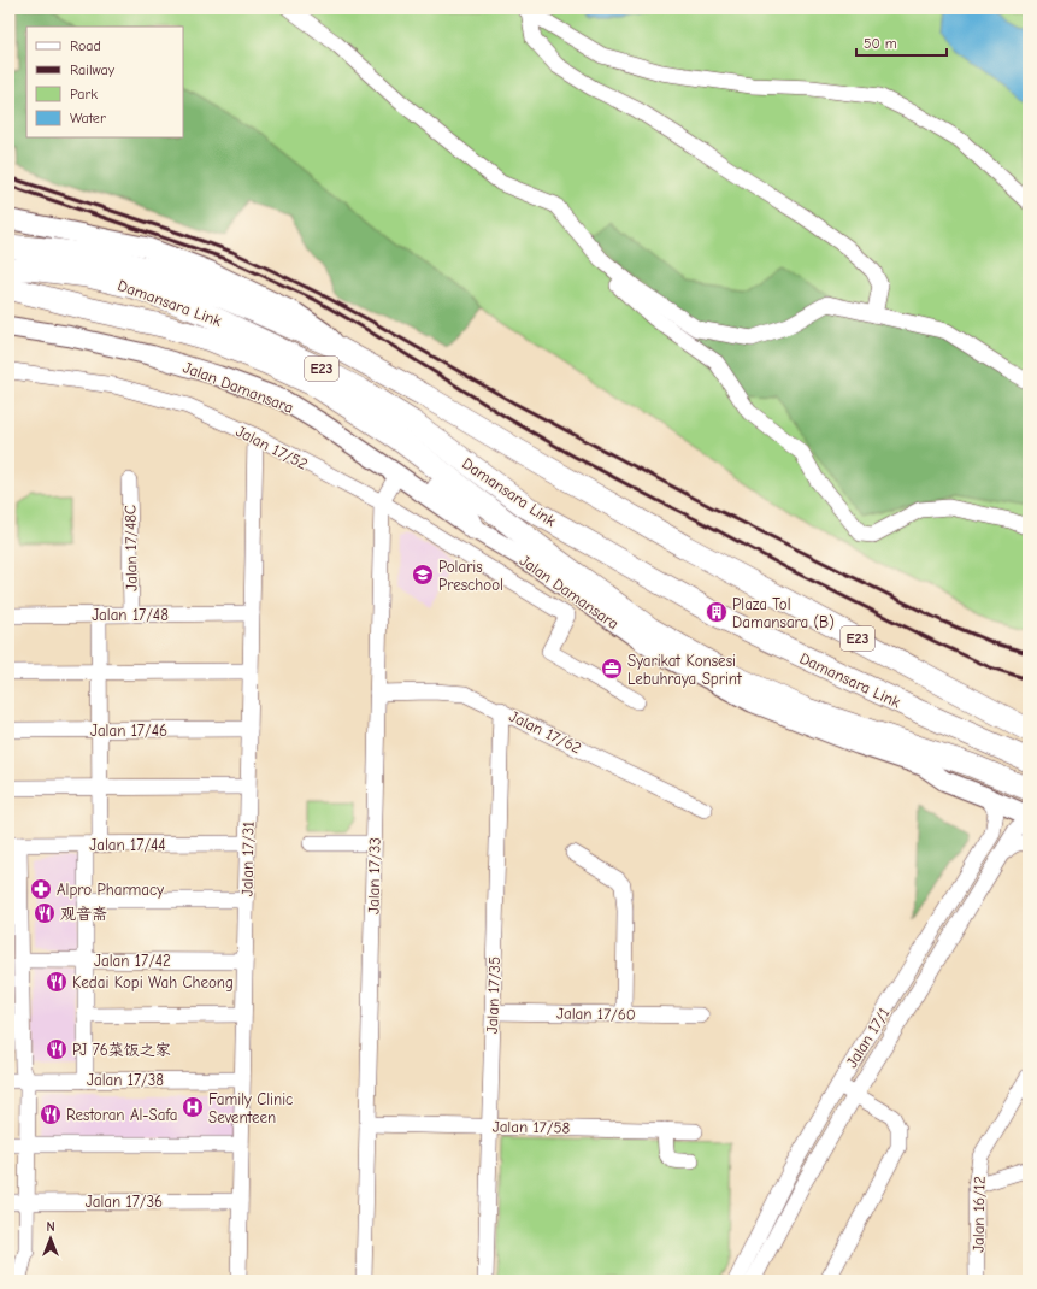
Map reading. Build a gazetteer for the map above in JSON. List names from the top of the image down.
{
  "streets": {
    "highway": ["Damansara Link", "E23"],
    "main road": ["Jalan Damansara"],
    "street": [
      "Jalan 17/52",
      "Jalan 17/48C",
      "Jalan 17/48",
      "Jalan 17/46",
      "Jalan 17/62",
      "Jalan 17/44",
      "Jalan 17/31",
      "Jalan 17/33",
      "Jalan 17/42",
      "Jalan 17/35",
      "Jalan 17/60",
      "Jalan 17/1",
      "Jalan 17/38",
      "Jalan 17/58",
      "Jalan 17/36",
      "Jalan 16/12"
    ]
  },
  "crossings": [
    ["Jalan Damansara", "Jalan 17/33"],
    ["Jalan Damansara", "Jalan 17/1"],
    ["Jalan 17/52", "Jalan 17/31"],
    ["Jalan 17/52", "Jalan 17/33"],
    ["Jalan 17/48C", "Jalan 17/48"],
    ["Jalan 17/48", "Jalan 17/31"],
    ["Jalan 17/46", "Jalan 17/31"],
    ["Jalan 17/62", "Jalan 17/33"],
    ["Jalan 17/62", "Jalan 17/35"],
    ["Jalan 17/44", "Jalan 17/31"],
    ["Jalan 17/31", "Jalan 17/42"],
    ["Jalan 17/31", "Jalan 17/38"],
    ["Jalan 17/31", "Jalan 17/36"],
    ["Jalan 17/33", "Jalan 17/58"],
    ["Jalan 17/35", "Jalan 17/60"],
    ["Jalan 17/35", "Jalan 17/58"]
  ],
  "places": {
    "school or university": ["Polaris Preschool"],
    "building": ["Plaza Tol Damansara (B)"],
    "office": ["Syarikat Konsesi Lebuhraya Sprint"],
    "pharmacy": ["Alpro Pharmacy"],
    "restaurant": [
      "观音斋",
      "Kedai Kopi Wah Cheong",
      "PJ 76菜饭之家",
      "Restoran Al-Safa"
    ],
    "hospital": ["Family Clinic Seventeen"]
  },
  "legend": [
    "Road",
    "Railway",
    "Park",
    "Water"
  ],
  "scale_bar": "50 m",
  "north": "top"
}
